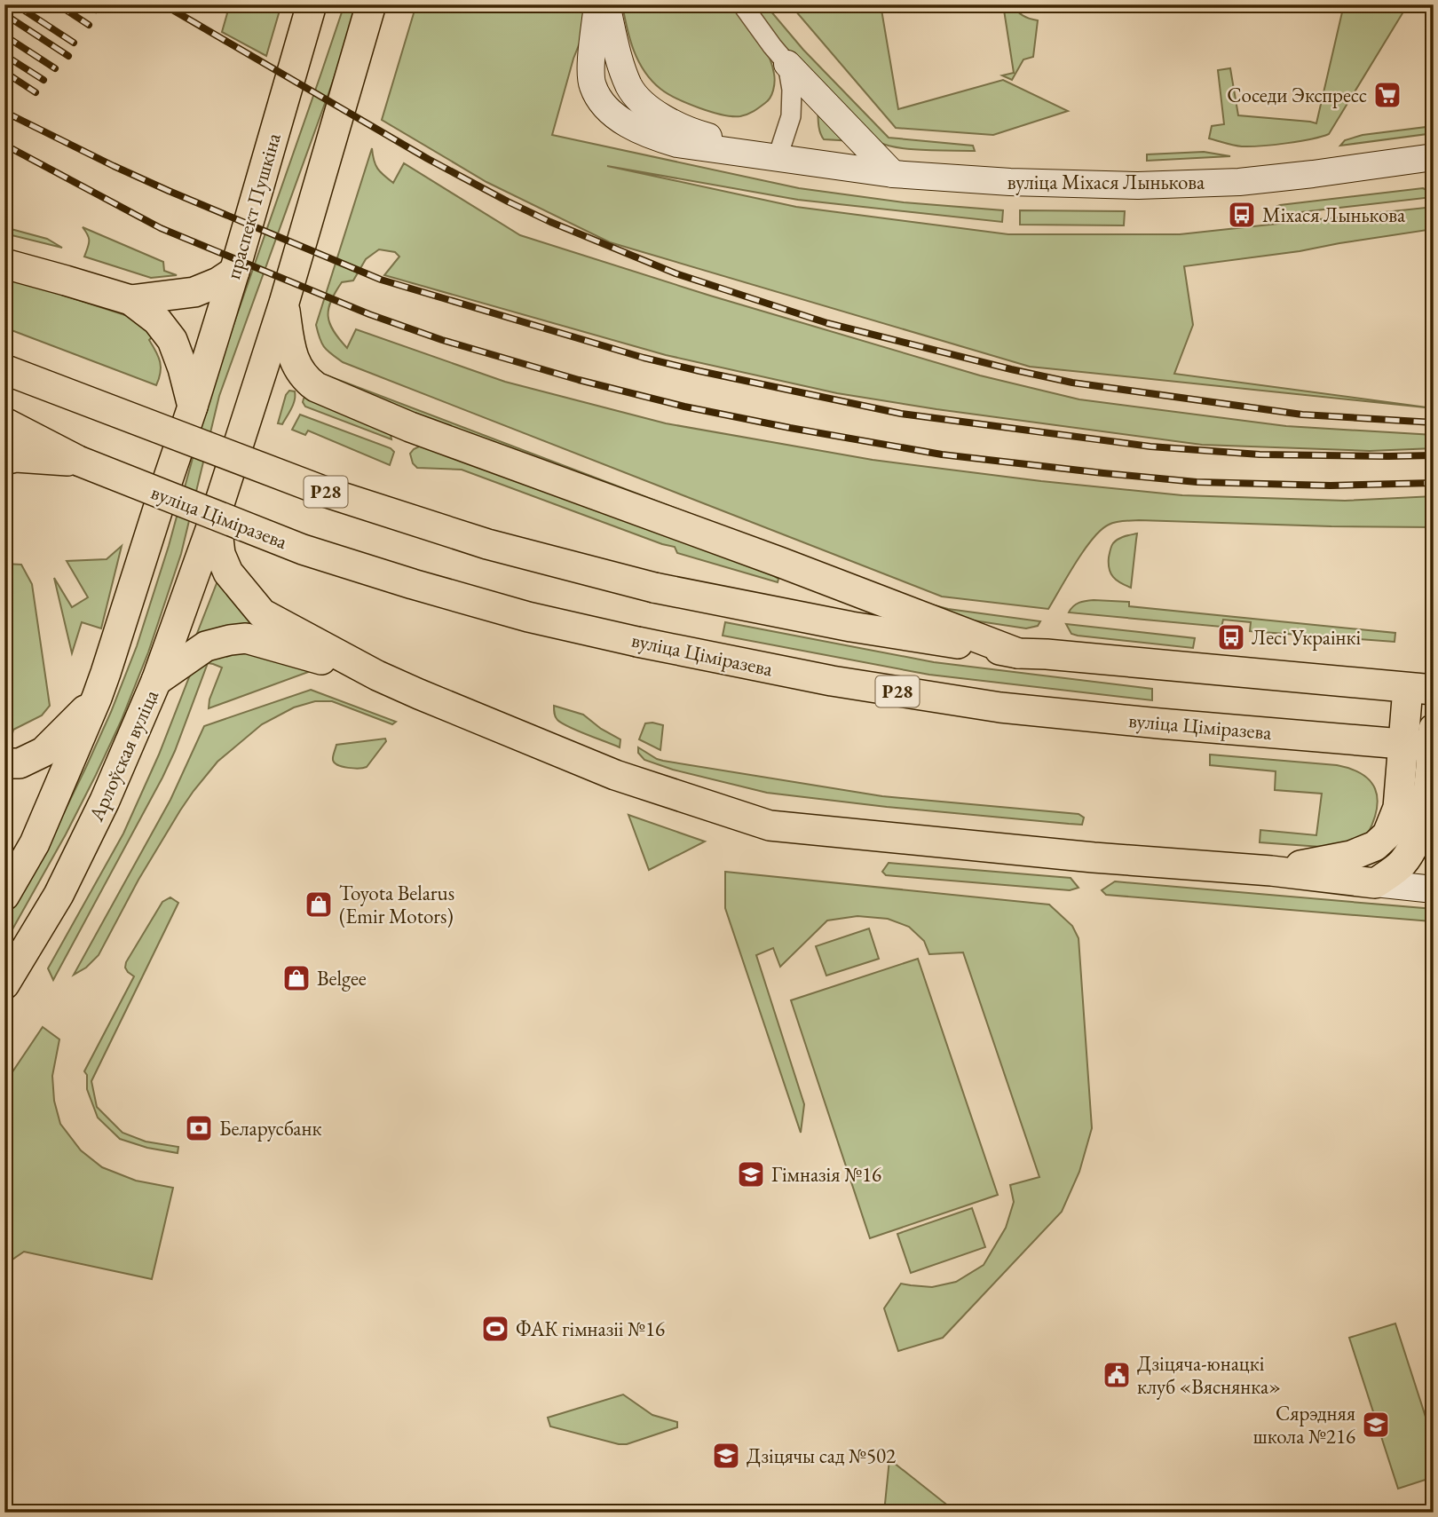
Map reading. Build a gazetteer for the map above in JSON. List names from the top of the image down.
{
  "streets": {
    "main road": [
      "праспект Пушкіна",
      "Р28",
      "вуліца Ціміразева",
      "Арлоўская вуліца"
    ],
    "street": ["вуліца Міхася Лынькова"]
  },
  "places": {
    "supermarket": ["Соседи Экспресс"],
    "bus stop": ["Міхася Лынькова", "Лесі Украінкі"],
    "shop": ["Toyota Belarus (Emir Motors)", "Belgee"],
    "bank": ["Беларусбанк"],
    "school or university": ["Гімназія №16", "Сярэдняя школа №216", "Дзіцячы сад №502"],
    "sports": ["ФАК гімназіі №16"],
    "public building": ["Дзіцяча-юнацкі клуб «Вяснянка»"]
  }
}
